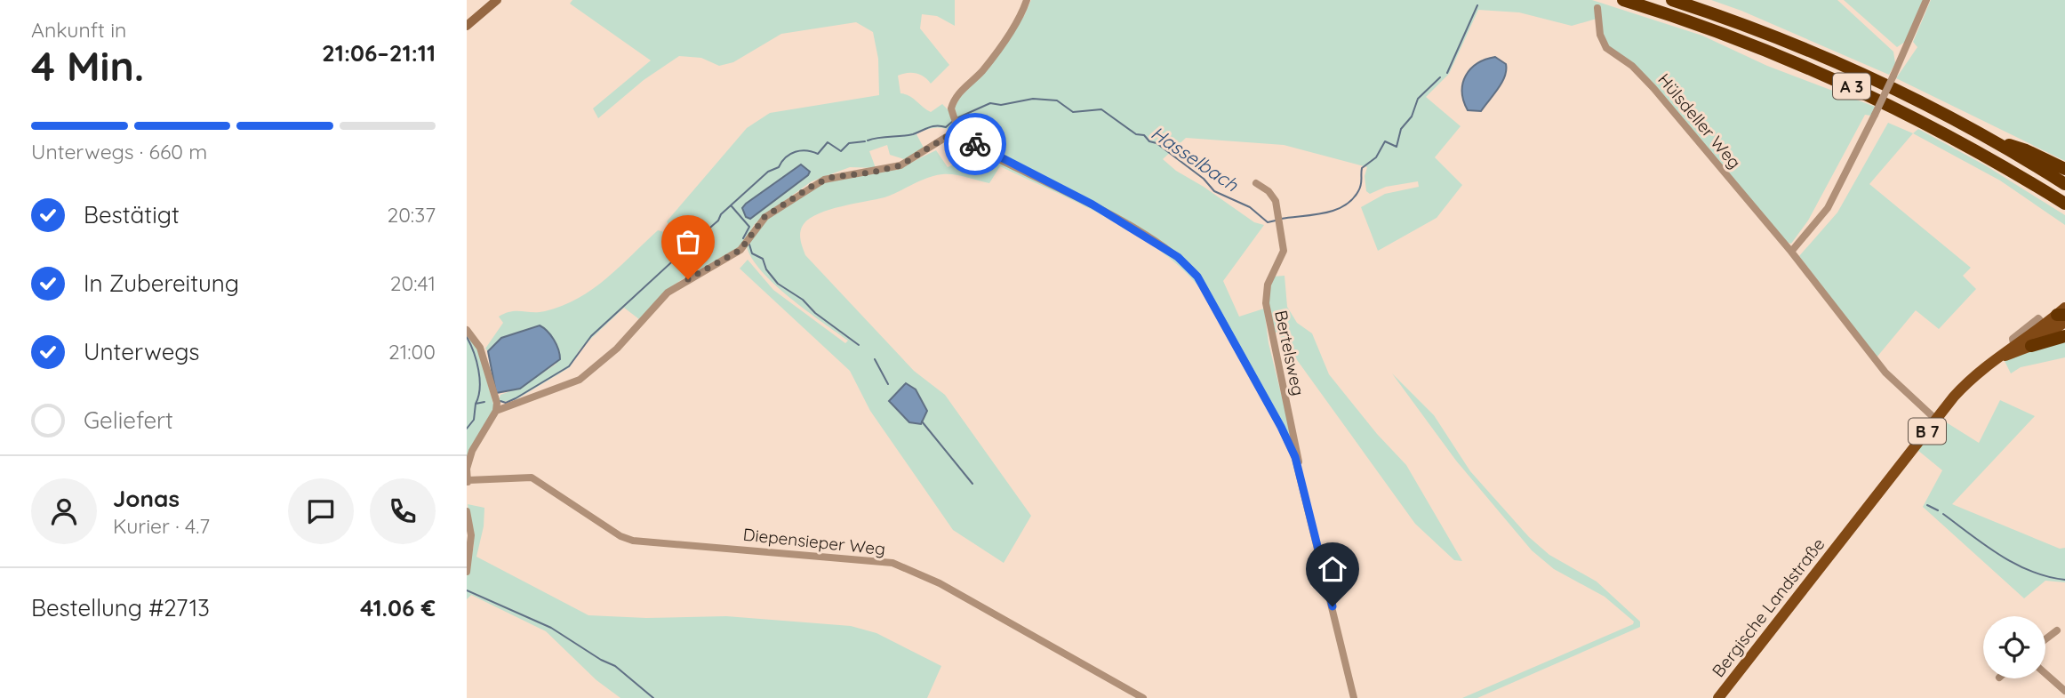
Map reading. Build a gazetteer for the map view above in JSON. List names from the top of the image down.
{
  "streets": {
    "highway": ["A 3"],
    "main road": ["B 7", "Bergische Landstraße"],
    "street": ["Hülsdeller Weg", "Bertelsweg", "Diepensieper Weg"]
  },
  "crossings": [
    ["Hülsdeller Weg", "Bergische Landstraße"]
  ],
  "water": ["Hasselbach"],
  "page": {
    "heading": ["4 Min.", "Ankunft in", "21:06–21:11"],
    "panel": [
      "Jonas",
      "Kurier · 4.7",
      "Bestellung #2713",
      "41.06 €"
    ],
    "bar": "Unterwegs · 660 m",
    "list": [
      ["Bestätigt", "20:37"],
      ["In Zubereitung", "20:41"],
      ["Unterwegs", "21:00"],
      "Geliefert"
    ]
  }
}
